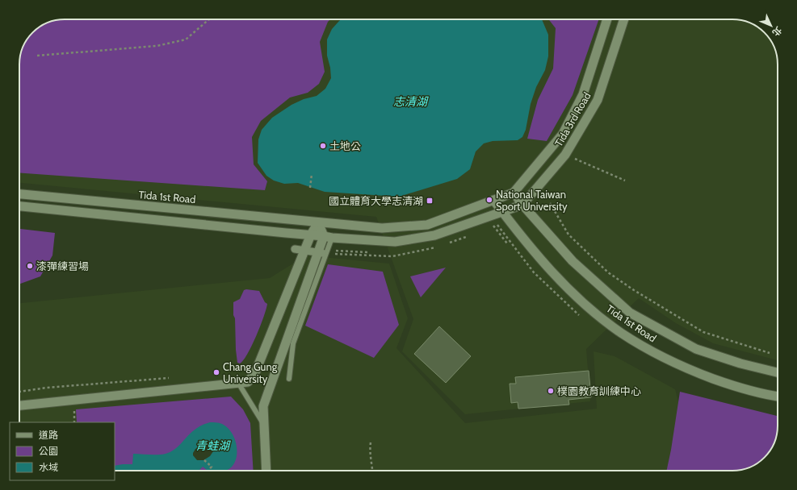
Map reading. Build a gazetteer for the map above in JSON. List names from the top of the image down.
{
  "streets": {
    "street": ["Tida 3rd Road", "Tida 1st Road"]
  },
  "crossings": [
    ["Tida 3rd Road", "Tida 1st Road"]
  ],
  "water": ["志清湖", "青蛙湖"],
  "places": {
    "other": [
      "土地公",
      "National Taiwan Sport University",
      "漆彈練習場",
      "Chang Gung University",
      "樸園教育訓練中心"
    ],
    "transit": ["國立體育大學志清湖"]
  },
  "legend": ["道路", "公園", "水域"],
  "north": "bottom right"
}
